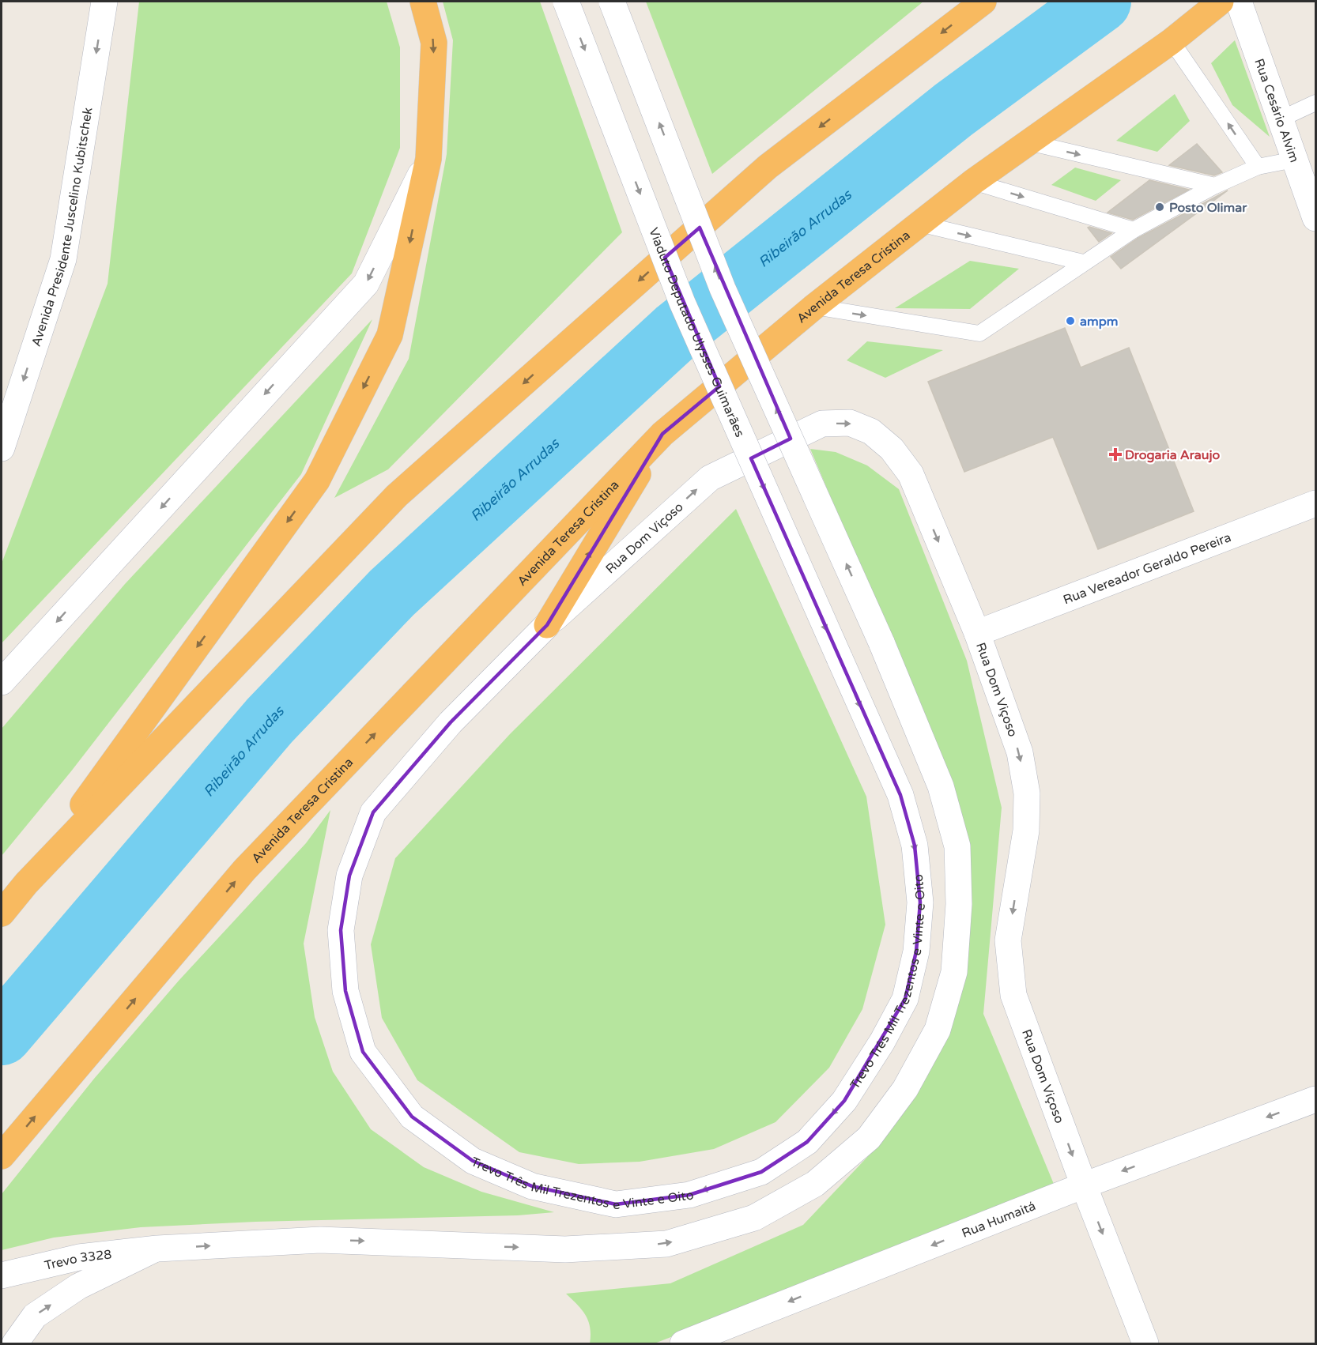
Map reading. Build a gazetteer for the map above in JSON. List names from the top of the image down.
{
  "streets": {
    "highway": ["Avenida Teresa Cristina"],
    "main road": [
      "Rua Cesário Alvim",
      "Avenida Presidente Juscelino Kubitschek",
      "Viaduto Deputado Ulysses Guimarães",
      "Rua Dom Viçoso",
      "Rua Vereador Geraldo Pereira",
      "Trevo Três Mil Trezentos e Vinte e Oito",
      "Rua Humaitá",
      "Trevo 3328"
    ]
  },
  "crossings": [
    ["Viaduto Deputado Ulysses Guimarães", "Trevo Três Mil Trezentos e Vinte e Oito"],
    ["Rua Dom Viçoso", "Rua Vereador Geraldo Pereira"],
    ["Rua Dom Viçoso", "Trevo Três Mil Trezentos e Vinte e Oito"],
    ["Rua Dom Viçoso", "Rua Humaitá"]
  ],
  "one_way": ["Avenida Presidente Juscelino Kubitschek", "Viaduto Deputado Ulysses Guimarães", "Rua Humaitá"],
  "water": ["Ribeirão Arrudas"],
  "places": {
    "other": ["Posto Olimar", "ampm"],
    "health": ["Drogaria Araujo"]
  }
}
